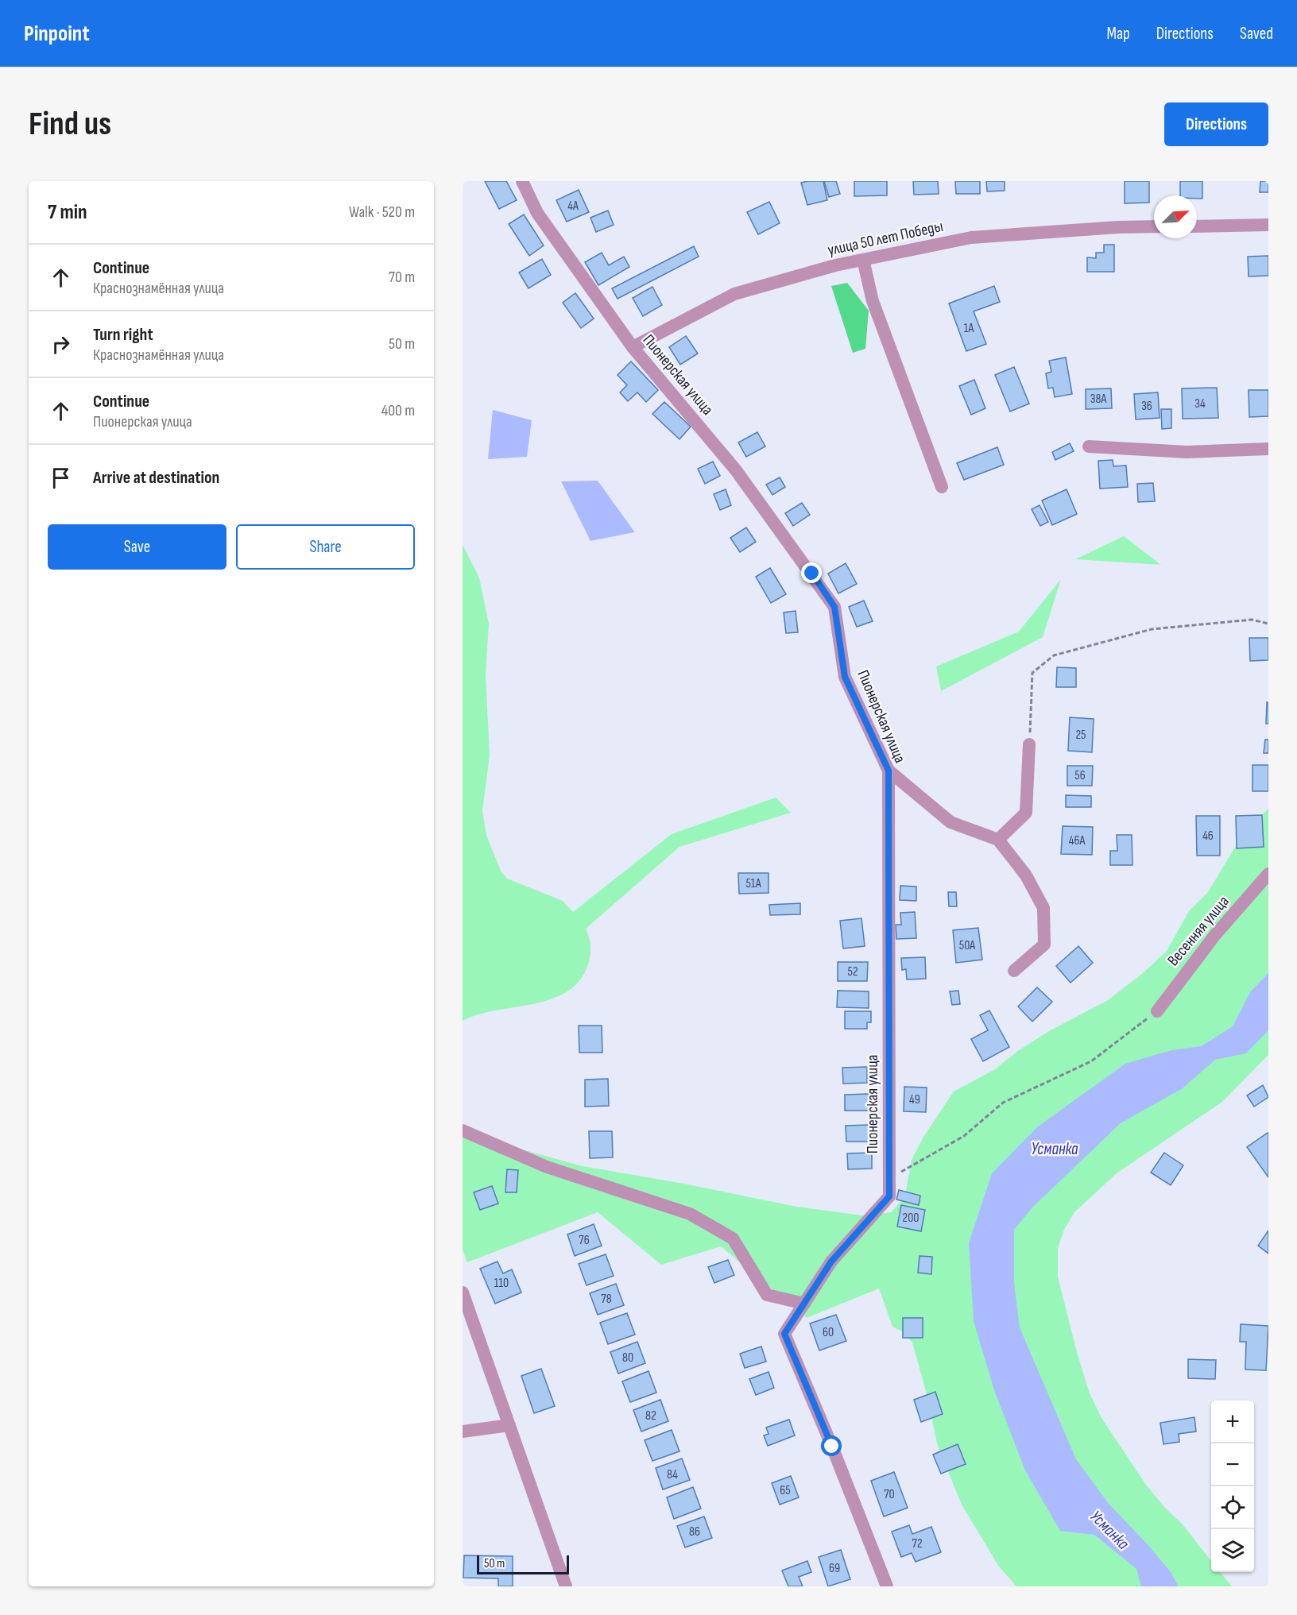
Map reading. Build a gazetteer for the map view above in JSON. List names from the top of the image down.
{
  "streets": {
    "street": ["улица 50 лет Победы", "Пионерская улица", "Весенняя улица"]
  },
  "crossings": [
    ["улица 50 лет Победы", "Пионерская улица"]
  ],
  "water": ["Усманка"],
  "house_numbers": [
    "4А",
    "1А",
    "38А",
    "34",
    "36",
    "25",
    "56",
    "46",
    "46А",
    "51А",
    "50А",
    "52",
    "49",
    "200",
    "76",
    "110",
    "78",
    "60",
    "80",
    "82",
    "84",
    "65",
    "70",
    "86",
    "72",
    "69"
  ],
  "scale_bar": "50 m",
  "north": "top right",
  "page": {
    "header": "Pinpoint",
    "nav": ["Map", "Directions", "Saved"],
    "buttons": [
      "Directions",
      ["Save", "Share"]
    ],
    "title": "Find us",
    "heading": ["7 min", "Walk · 520 m"],
    "list": [
      ["Continue", "Краснознамённая улица", "70 m"],
      ["Turn right", "Краснознамённая улица", "50 m"],
      ["Continue", "Пионерская улица", "400 m"],
      "Arrive at destination"
    ],
    "map_buttons": ["+", "−"],
    "scale": "50 m"
  }
}
